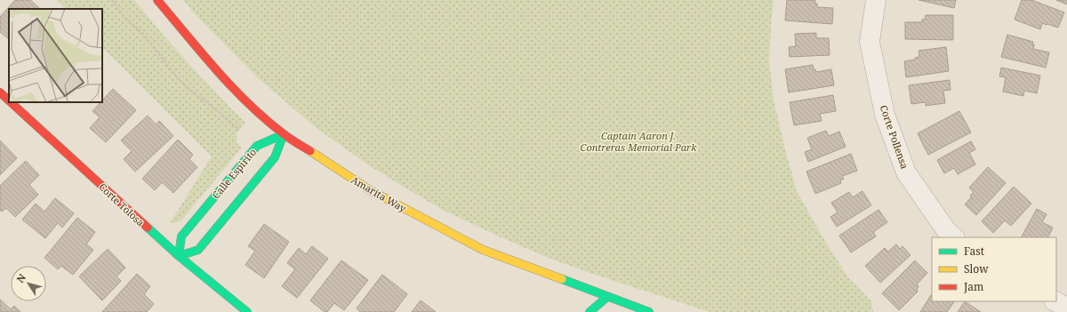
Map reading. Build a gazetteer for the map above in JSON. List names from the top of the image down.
{
  "streets": {
    "street": [
      "Corte Pollensa",
      "Calle Espirito",
      "Amarita Way",
      "Corte Tolosa"
    ]
  },
  "crossings": [
    ["Calle Espirito", "Amarita Way"],
    ["Calle Espirito", "Corte Tolosa"]
  ],
  "parks": ["Captain Aaron J. Contreras Memorial Park"],
  "legend": ["Fast", "Slow", "Jam"],
  "north": "top left"
}
